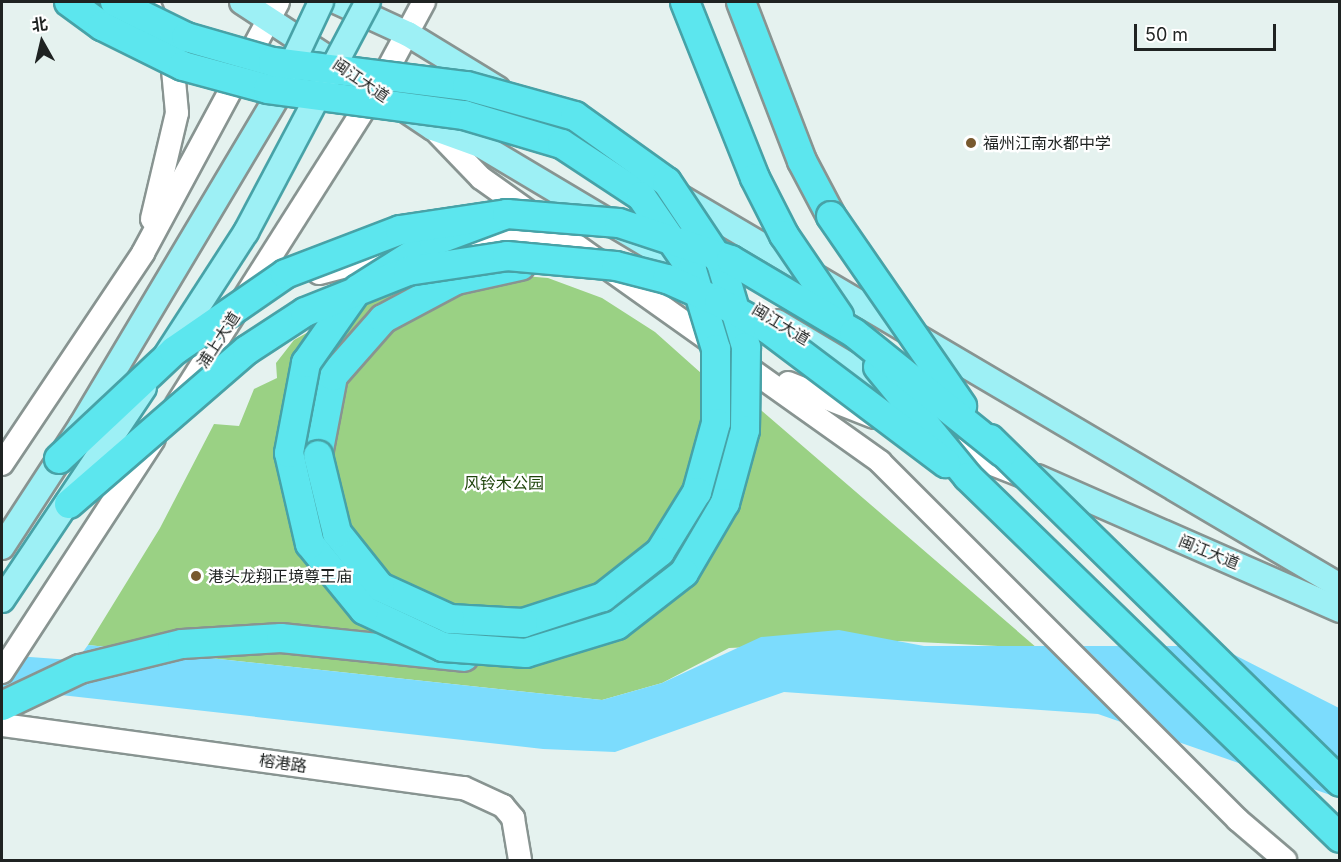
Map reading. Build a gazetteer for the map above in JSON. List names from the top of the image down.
{
  "streets": {
    "main road": ["闽江大道", "浦上大道", "榕港路"]
  },
  "crossings": [
    ["闽江大道", "浦上大道"]
  ],
  "parks": ["风铃木公园"],
  "places": ["福州江南水都中学", "港头龙翔正境尊王庙"],
  "scale_bar": "50 m",
  "north": "top"
}
